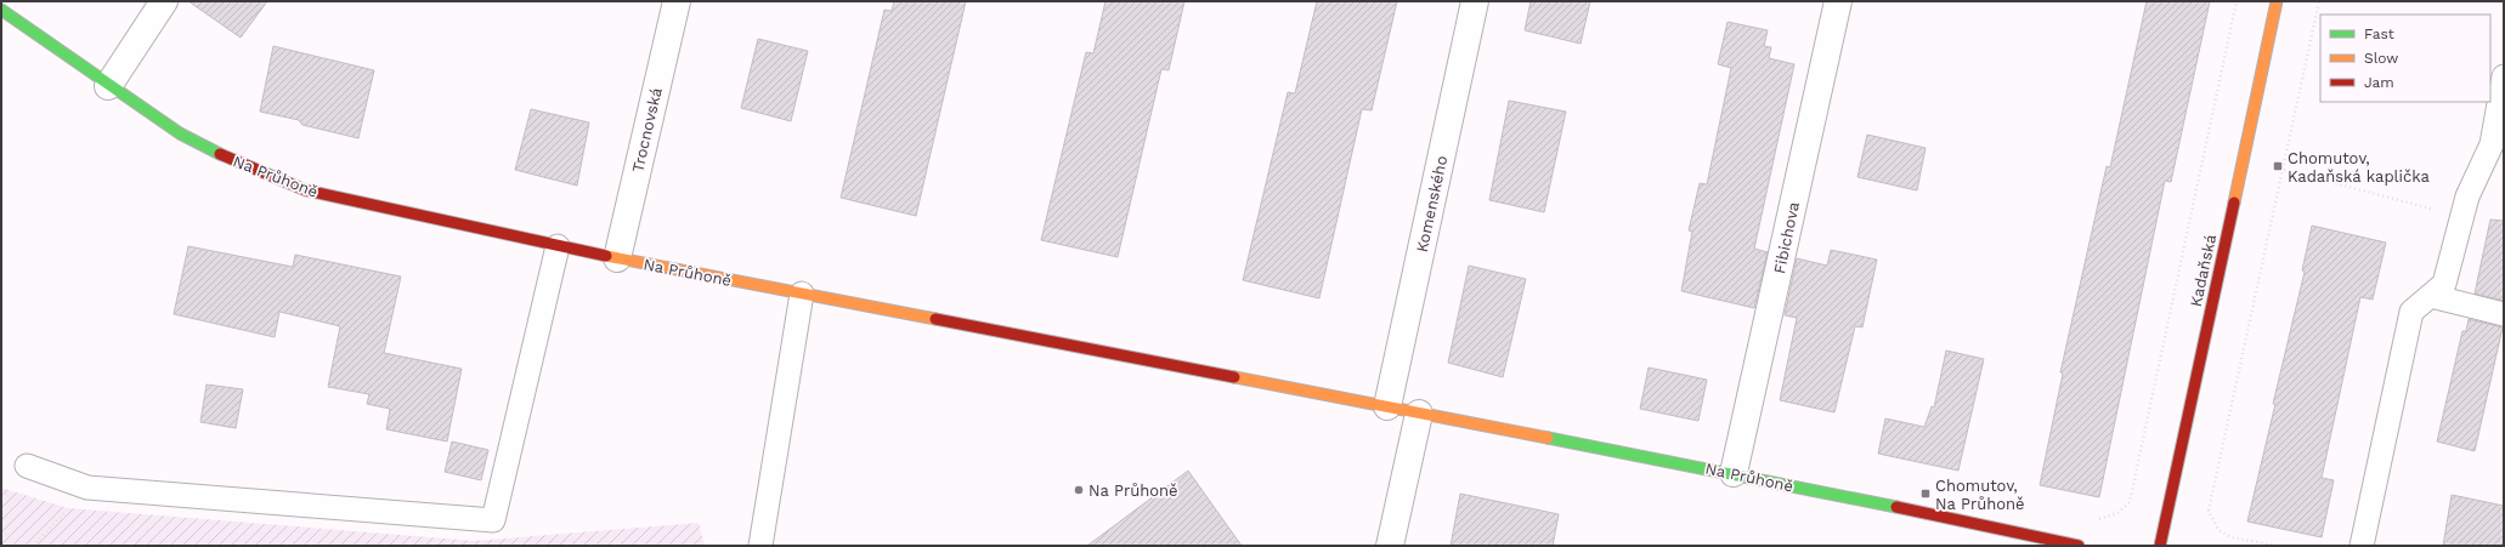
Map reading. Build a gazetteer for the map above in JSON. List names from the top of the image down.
{
  "streets": {
    "street": [
      "Trocnovská",
      "Na Průhoně",
      "Komenského",
      "Fibichova",
      "Kadaňská"
    ]
  },
  "crossings": [
    ["Trocnovská", "Na Průhoně"],
    ["Na Průhoně", "Komenského"],
    ["Na Průhoně", "Fibichova"]
  ],
  "places": {
    "transit": ["Chomutov, Kadaňská kaplička", "Chomutov, Na Průhoně"],
    "other": ["Na Průhoně"]
  },
  "legend": ["Fast", "Slow", "Jam"]
}
